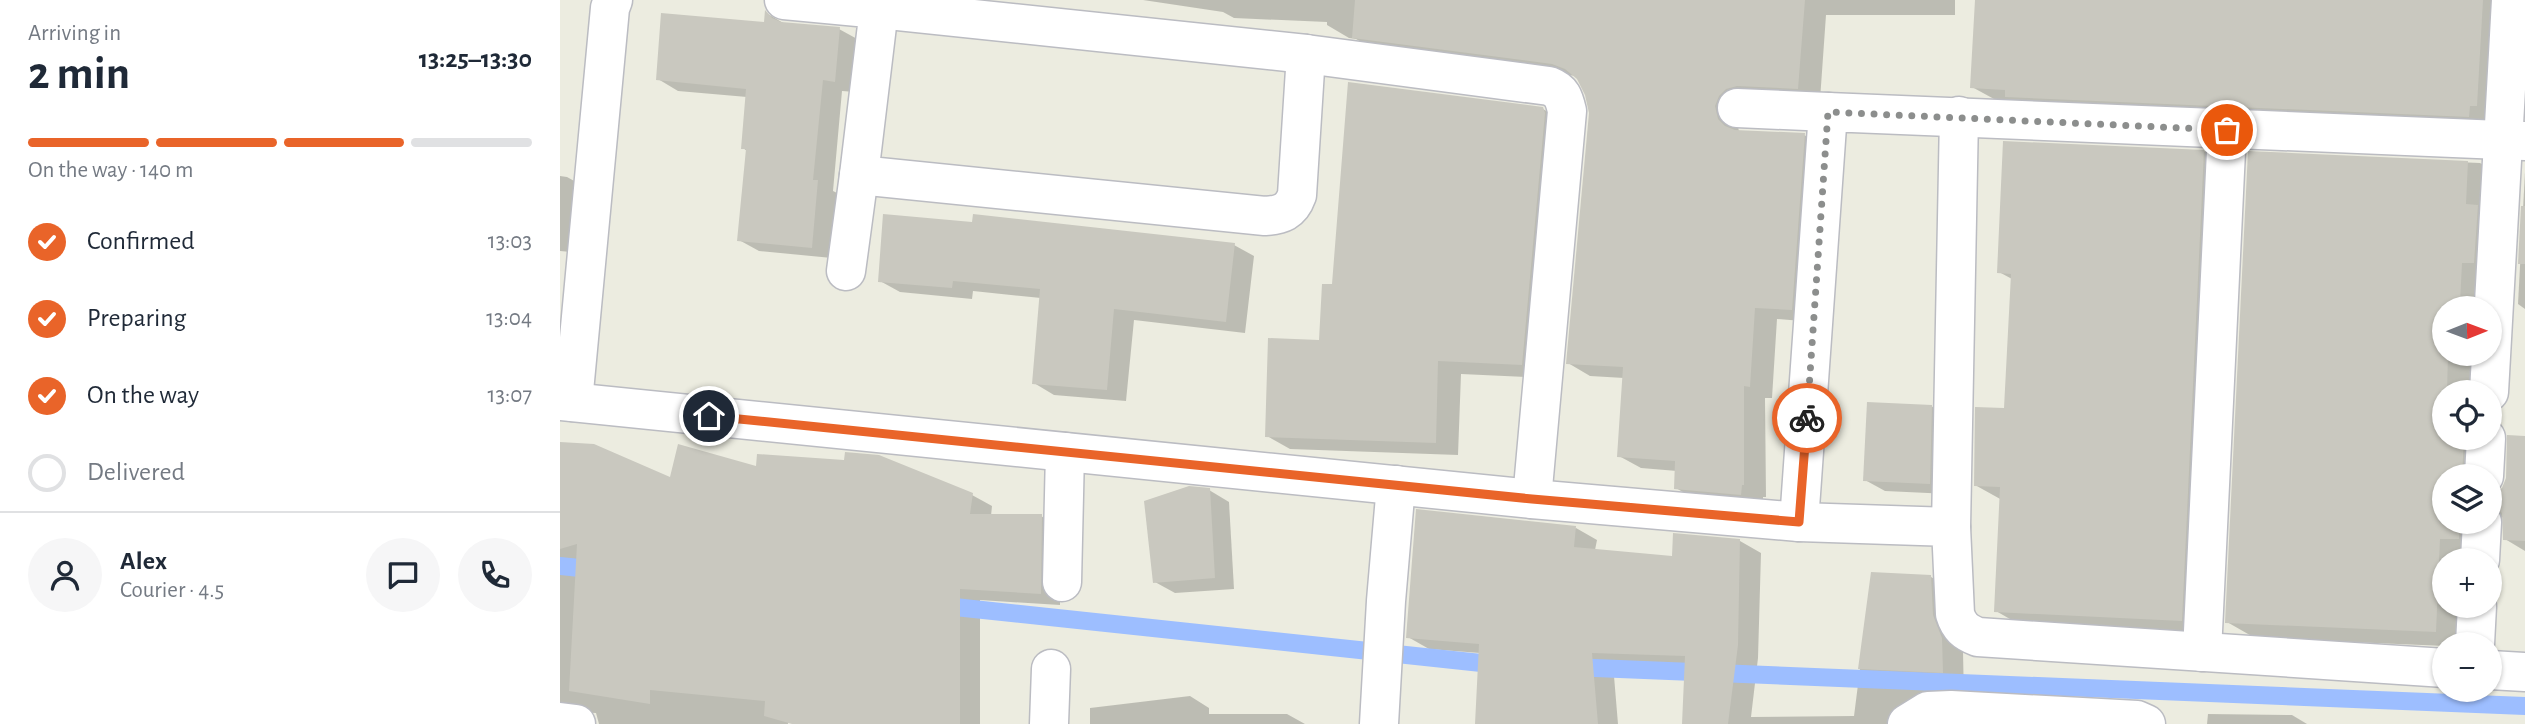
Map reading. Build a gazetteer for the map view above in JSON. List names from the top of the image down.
{
  "north": "right",
  "page": {
    "heading": ["2 min", "Arriving in", "13:25–13:30"],
    "panel": ["Alex", "Courier · 4.5"],
    "bar": "On the way · 140 m",
    "list": [
      ["Confirmed", "13:03"],
      ["Preparing", "13:04"],
      ["On the way", "13:07"],
      "Delivered"
    ],
    "map_buttons": ["+", "−"]
  }
}
